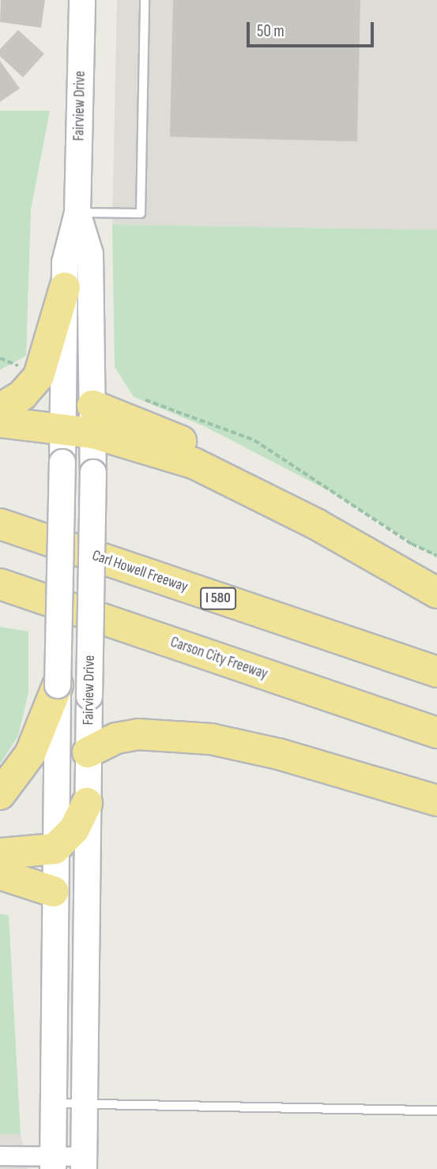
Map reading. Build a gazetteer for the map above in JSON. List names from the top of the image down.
{
  "streets": {
    "highway": ["Carl Howell Freeway", "I 580", "Carson City Freeway"],
    "main road": ["Fairview Drive"]
  },
  "scale_bar": "50 m"
}
